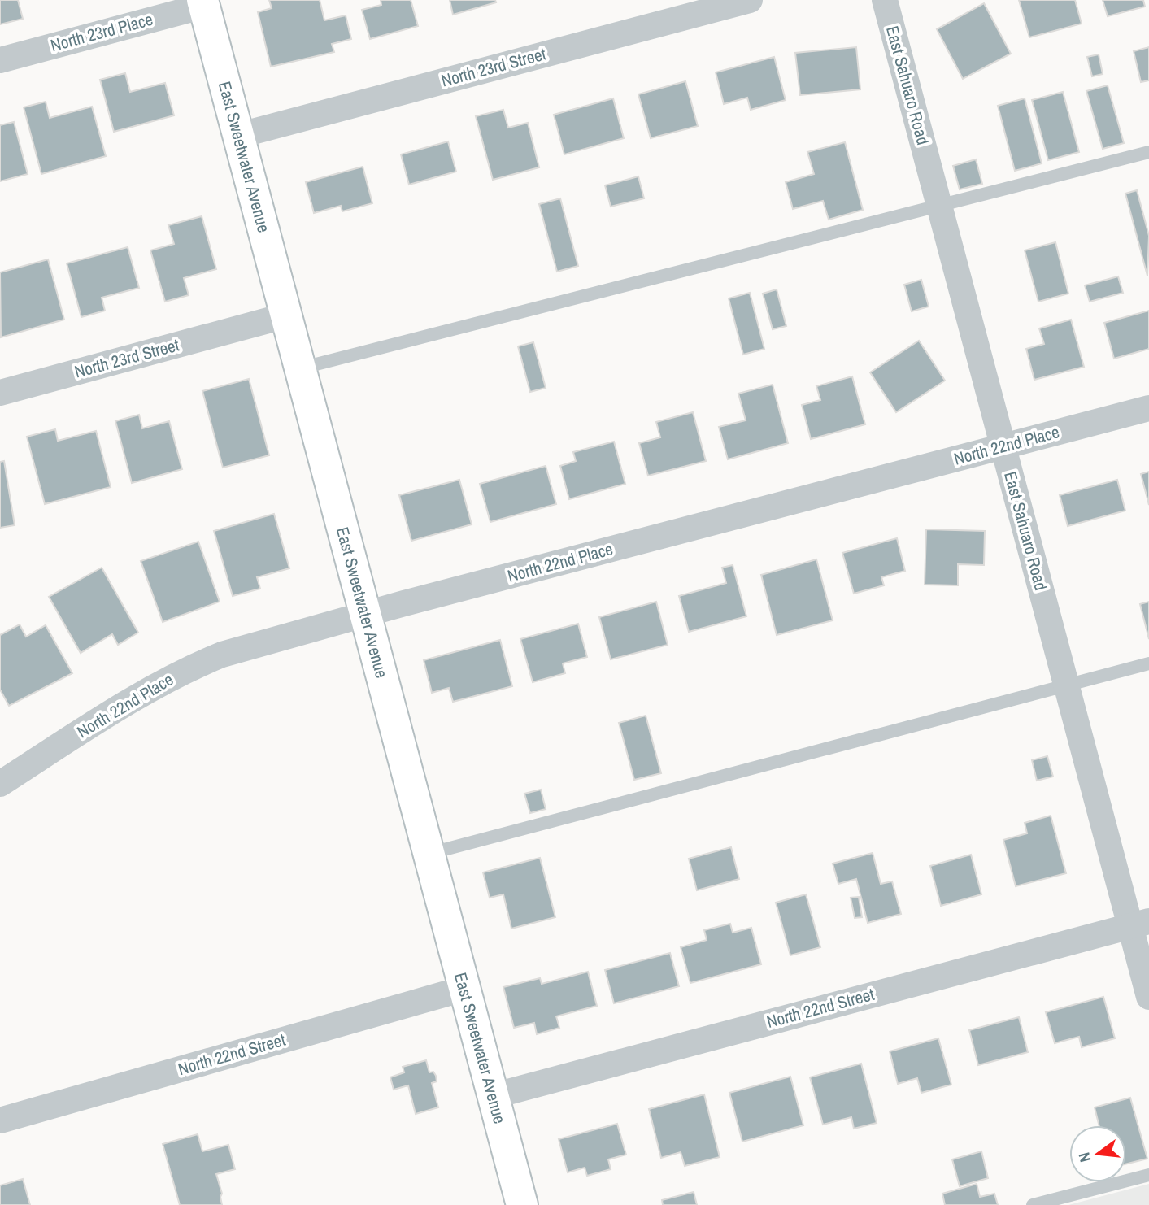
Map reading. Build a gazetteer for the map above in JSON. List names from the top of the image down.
{
  "streets": {
    "street": [
      "North 23rd Place",
      "North 23rd Street",
      "East Sahuaro Road",
      "East Sweetwater Avenue",
      "North 22nd Place",
      "North 22nd Street"
    ]
  },
  "crossings": [
    ["North 23rd Place", "East Sweetwater Avenue"],
    ["North 23rd Street", "East Sweetwater Avenue"],
    ["East Sahuaro Road", "North 22nd Place"],
    ["East Sahuaro Road", "North 22nd Street"],
    ["East Sweetwater Avenue", "North 22nd Place"],
    ["East Sweetwater Avenue", "North 22nd Street"]
  ],
  "north": "left"
}
